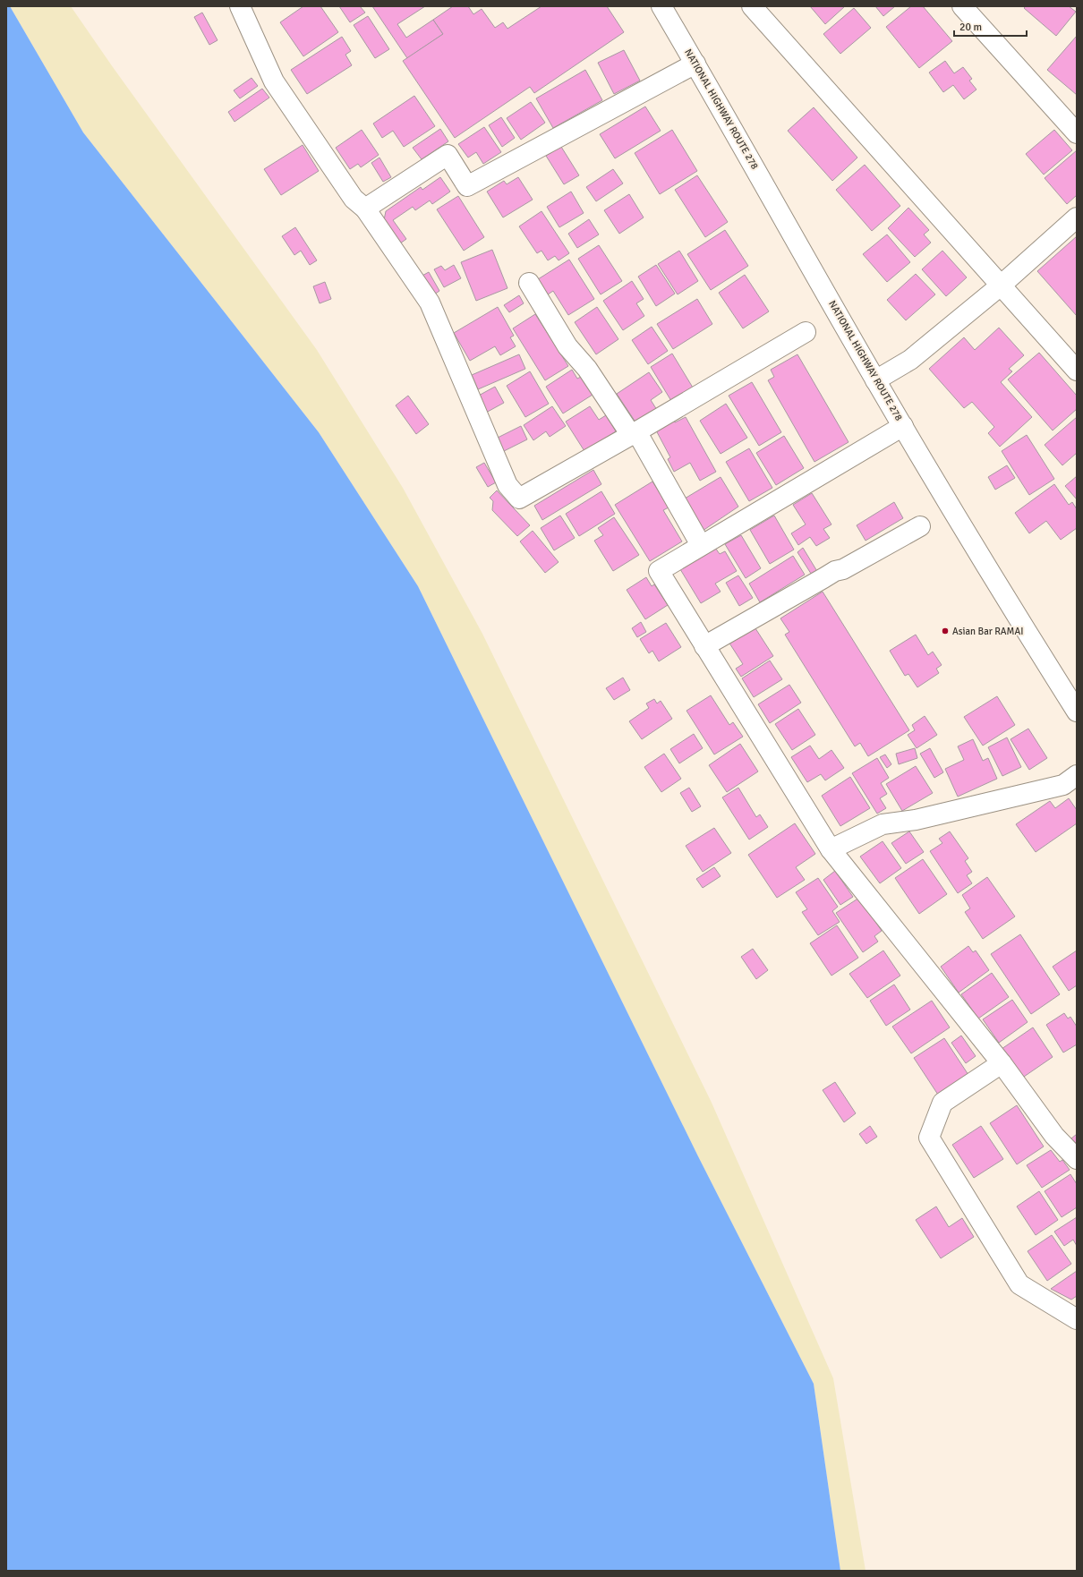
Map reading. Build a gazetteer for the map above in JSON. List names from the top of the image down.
{
  "streets": {
    "main road": ["NATIONAL HIGHWAY ROUTE 278"]
  },
  "places": ["Asian Bar RAMAI"],
  "scale_bar": "20 m"
}
